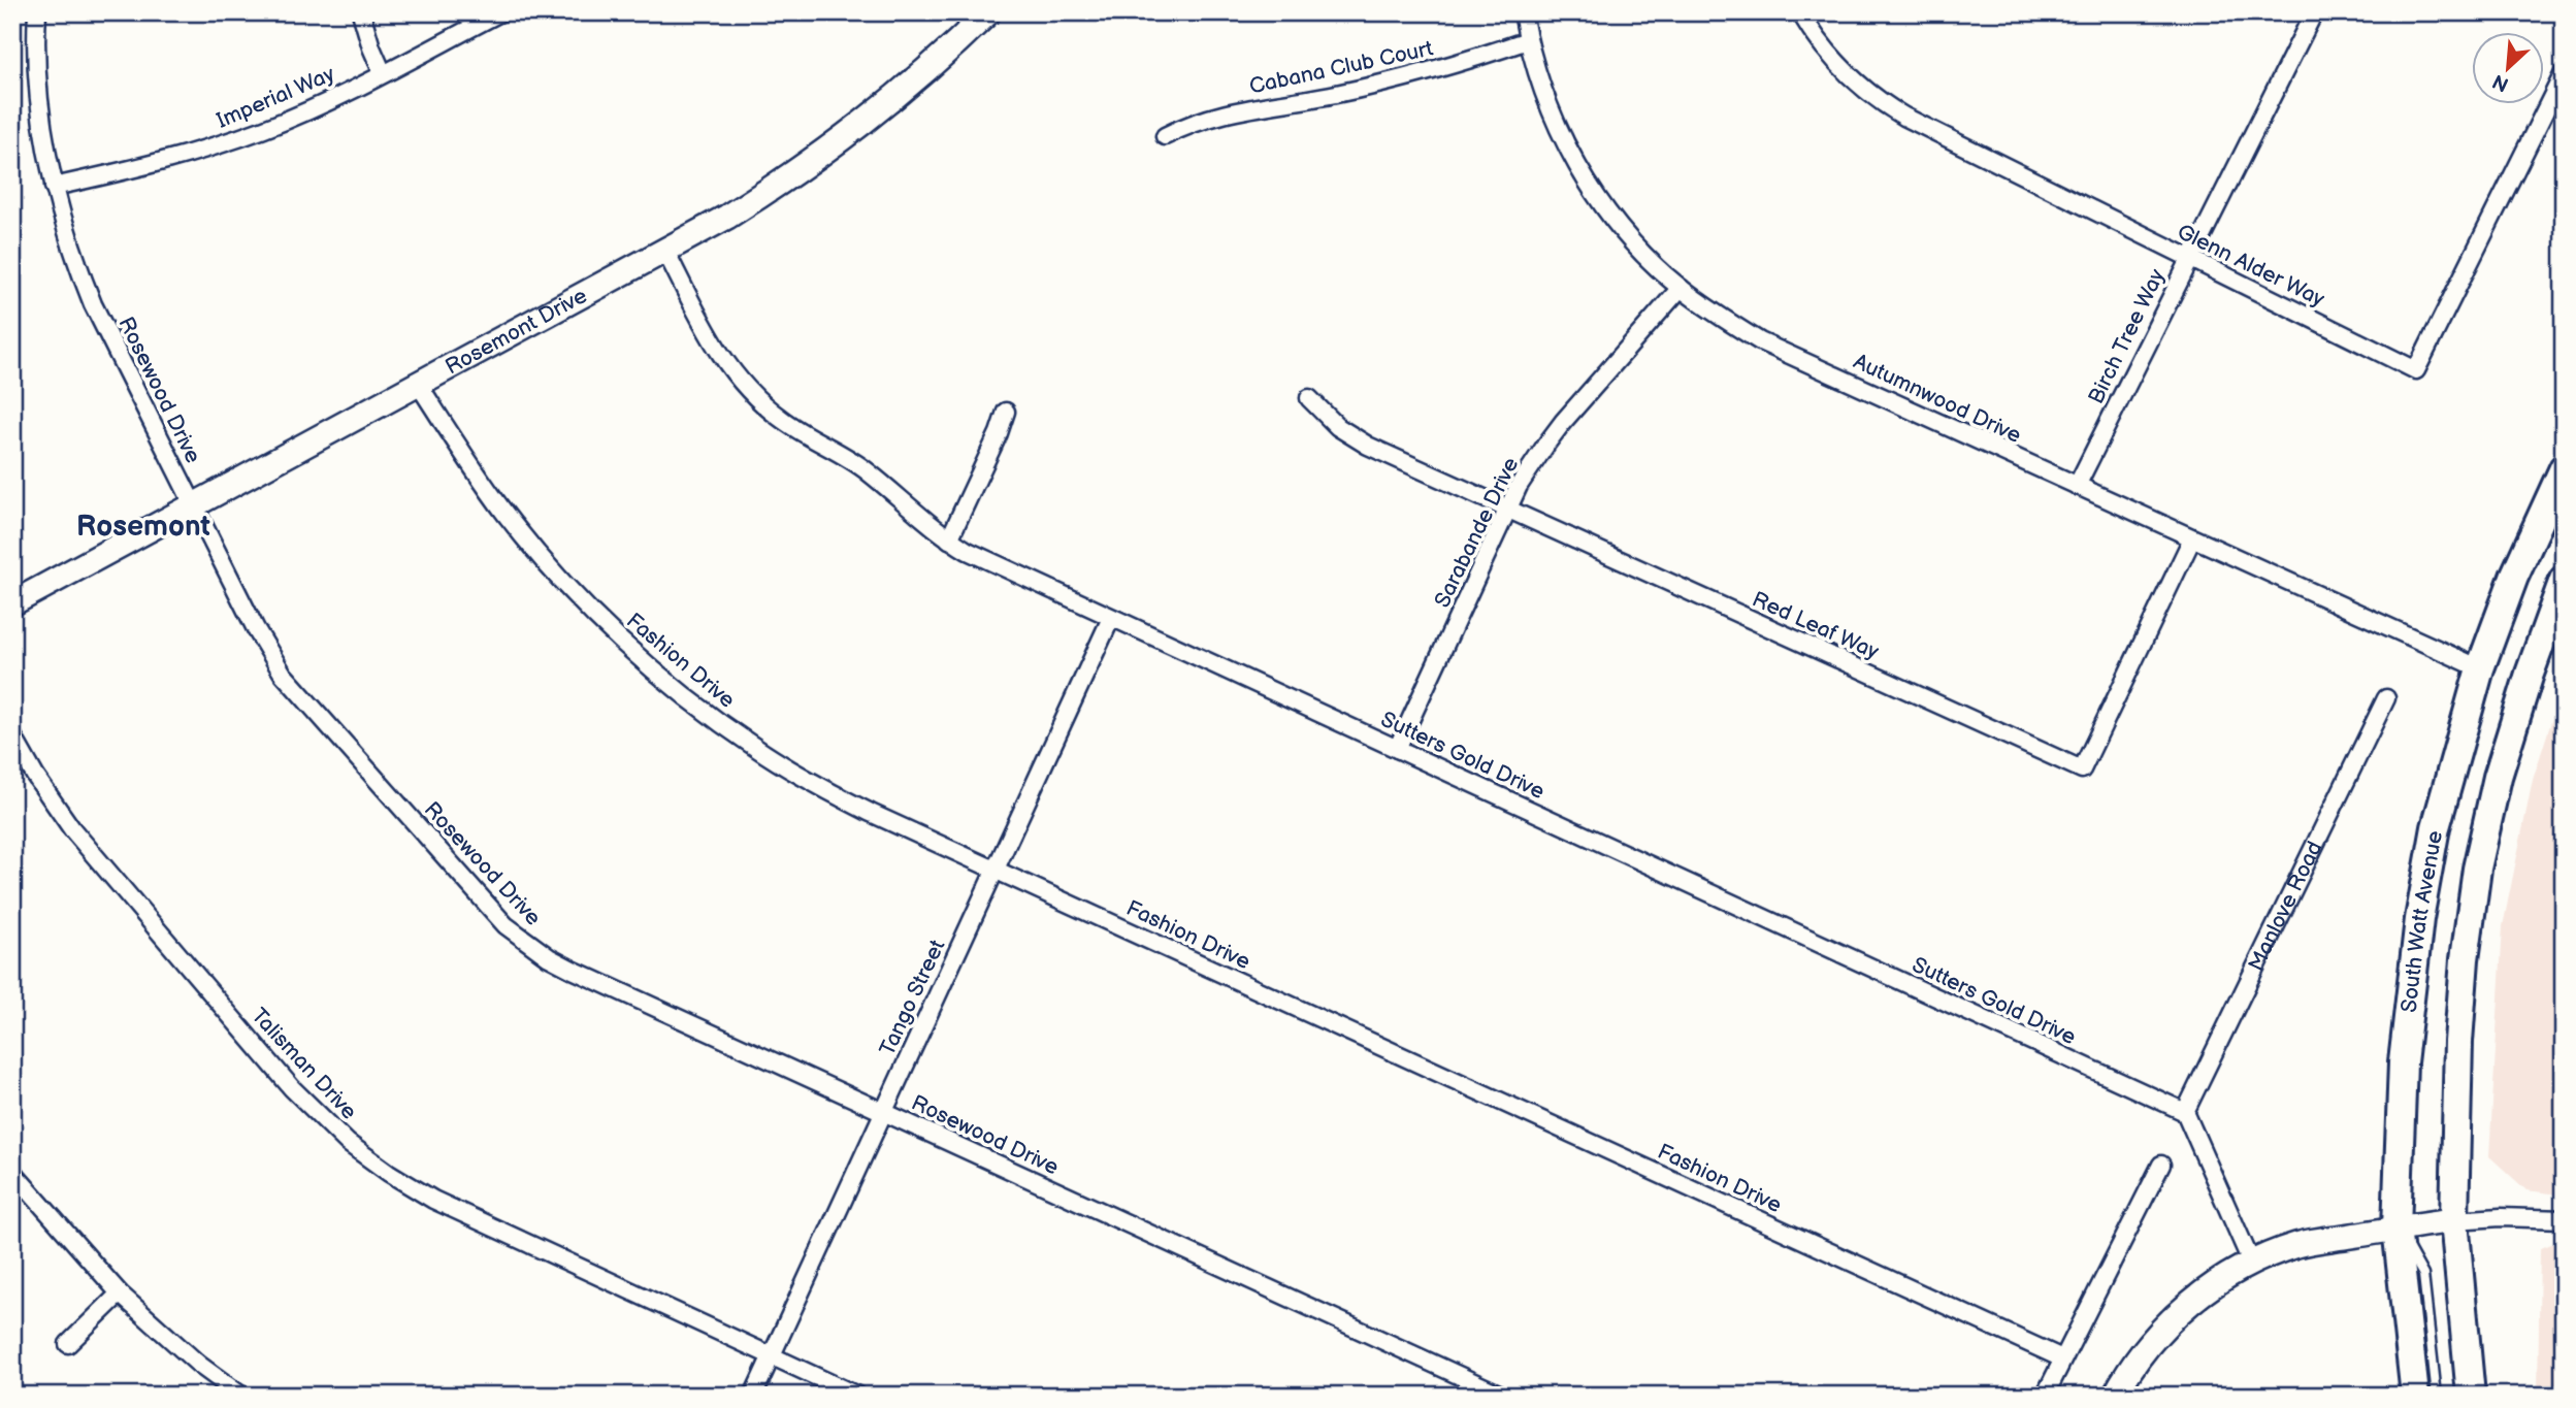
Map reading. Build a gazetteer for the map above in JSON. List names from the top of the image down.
{
  "streets": {
    "main road": ["South Watt Avenue"],
    "street": [
      "Cabana Club Court",
      "Imperial Way",
      "Glenn Alder Way",
      "Rosemont Drive",
      "Birch Tree Way",
      "Rosewood Drive",
      "Autumnwood Drive",
      "Sarabande Drive",
      "Red Leaf Way",
      "Fashion Drive",
      "Sutters Gold Drive",
      "Manlove Road",
      "Tango Street",
      "Talisman Drive"
    ]
  },
  "crossings": [
    ["Cabana Club Court", "Autumnwood Drive"],
    ["Imperial Way", "Rosewood Drive"],
    ["Glenn Alder Way", "Birch Tree Way"],
    ["Rosemont Drive", "Rosewood Drive"],
    ["Rosemont Drive", "Fashion Drive"],
    ["Rosemont Drive", "Sutters Gold Drive"],
    ["Birch Tree Way", "Autumnwood Drive"],
    ["Rosewood Drive", "Tango Street"],
    ["Autumnwood Drive", "Sarabande Drive"],
    ["Autumnwood Drive", "Red Leaf Way"],
    ["Autumnwood Drive", "South Watt Avenue"],
    ["Sarabande Drive", "Red Leaf Way"],
    ["Sarabande Drive", "Sutters Gold Drive"],
    ["Fashion Drive", "Tango Street"],
    ["Sutters Gold Drive", "Manlove Road"],
    ["Sutters Gold Drive", "Tango Street"],
    ["Tango Street", "Talisman Drive"]
  ],
  "districts": ["Rosemont"],
  "north": "bottom left"
}
